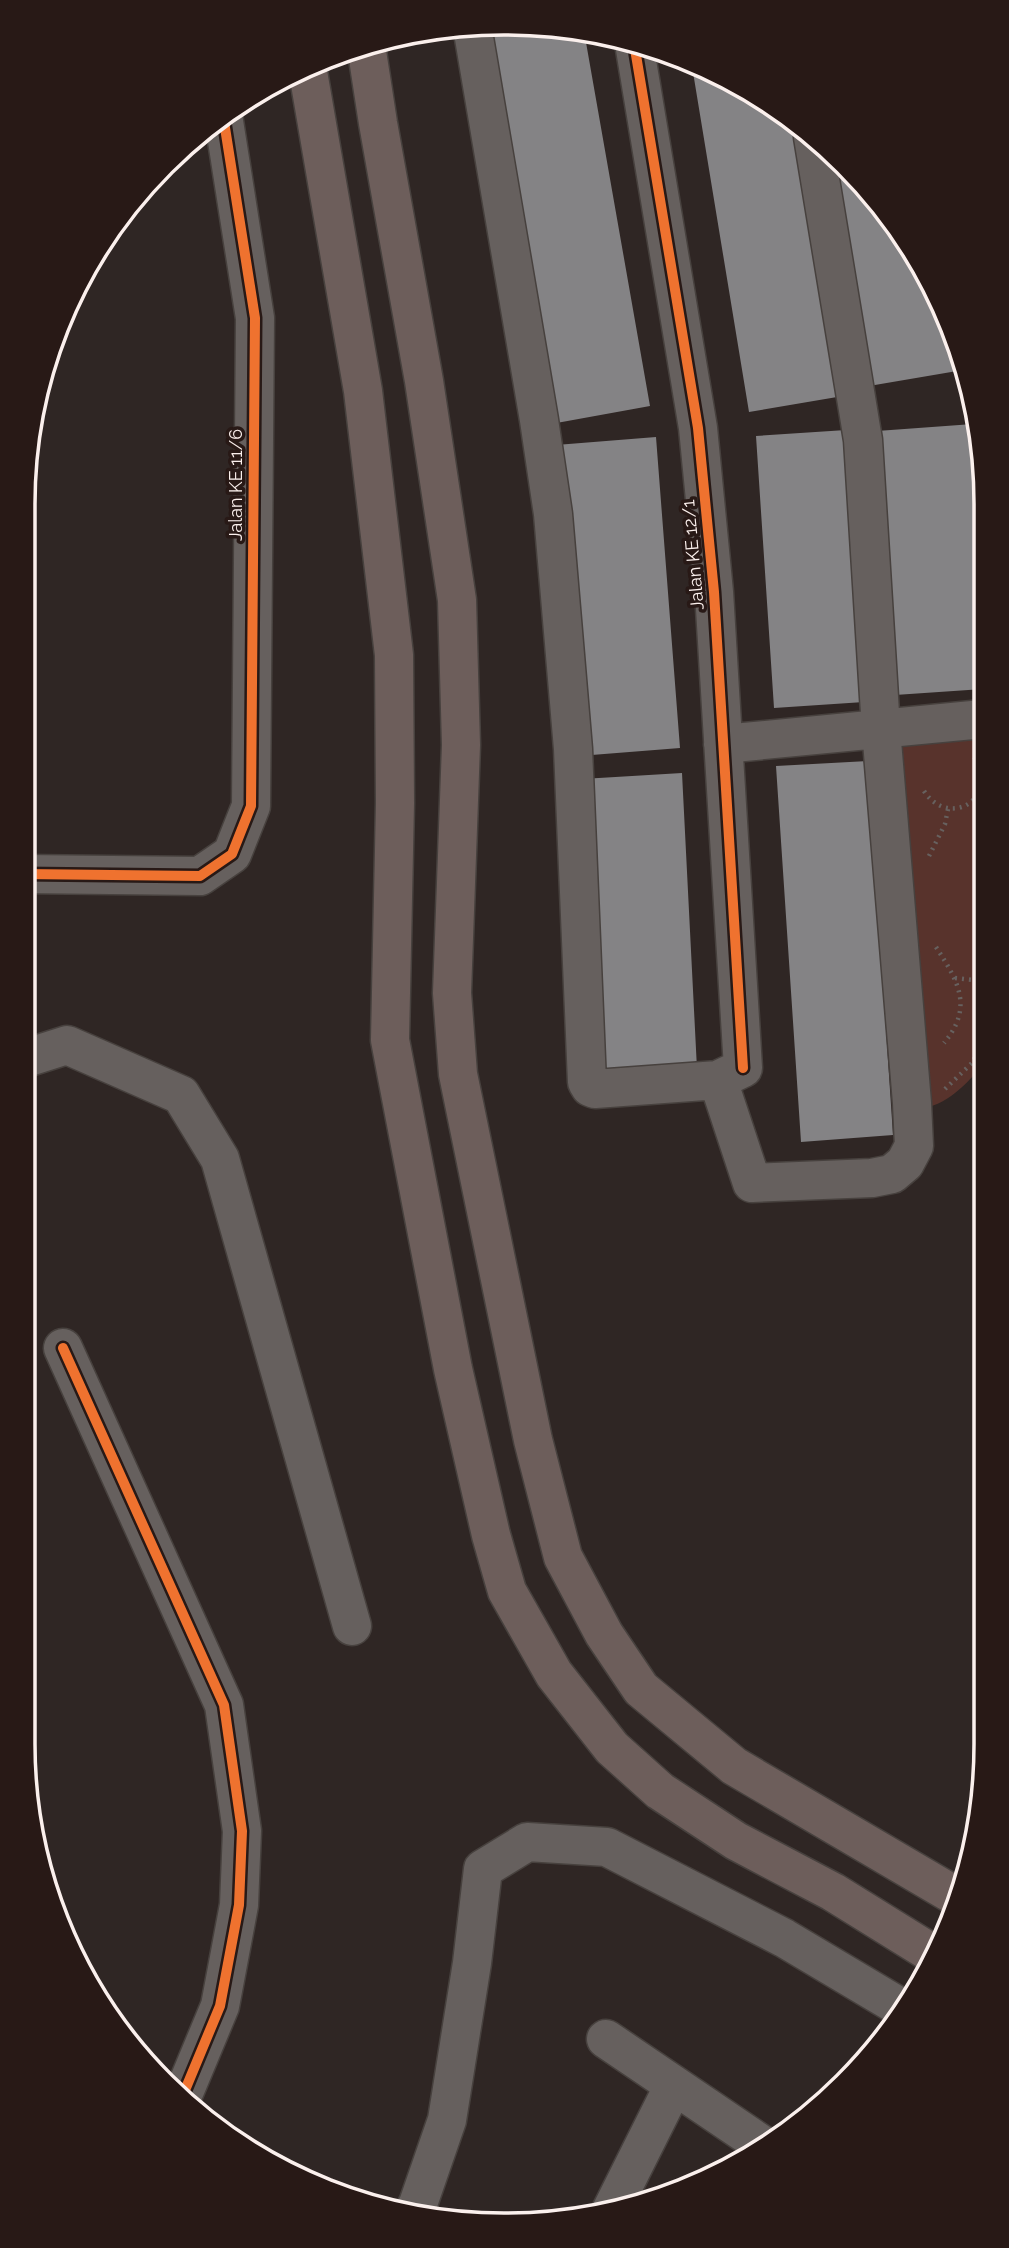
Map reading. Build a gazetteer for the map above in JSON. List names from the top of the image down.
{
  "streets": {
    "street": ["Jalan KE 11/6", "Jalan KE 12/1"]
  }
}
